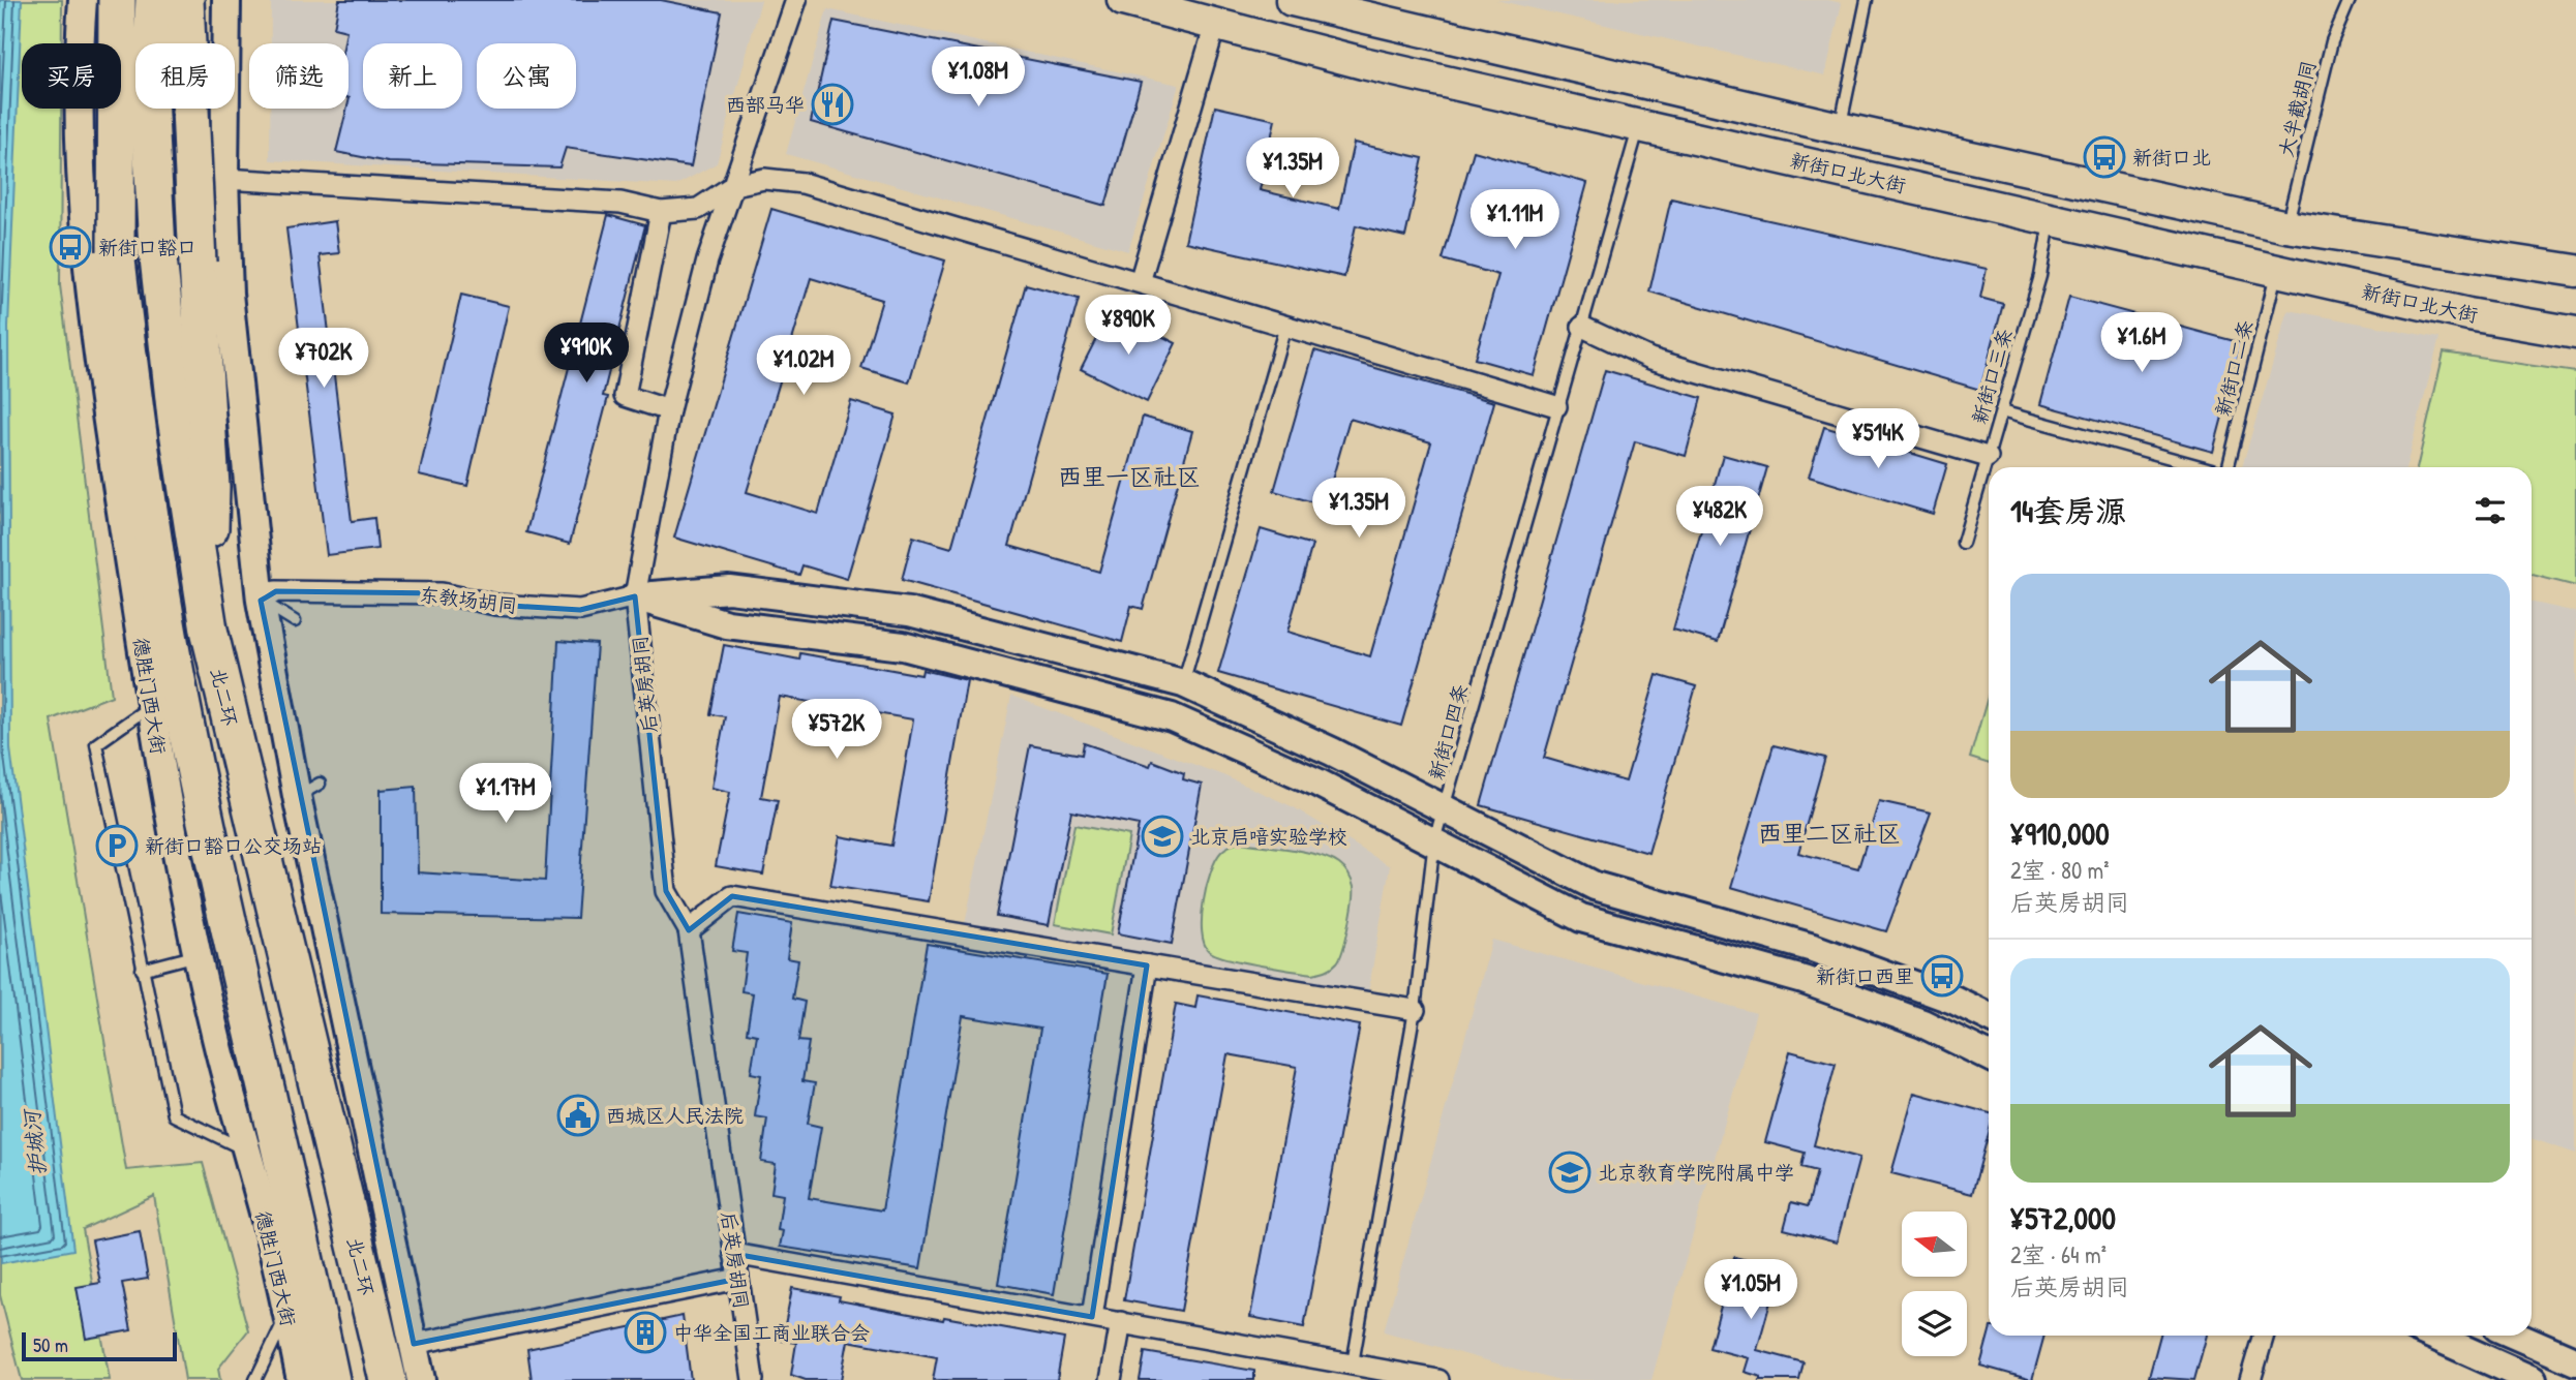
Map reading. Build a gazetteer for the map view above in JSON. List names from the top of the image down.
{
  "streets": {
    "highway": ["北二环"],
    "main road": ["新街口北大街"],
    "street": ["东教场胡同", "后英房胡同", "德胜门西大街"],
    "lane": [
      "大半截胡同",
      "新街口二条",
      "新街口三条",
      "新街口四条"
    ]
  },
  "crossings": [
    ["大半截胡同", "新街口北大街"],
    ["新街口北大街", "新街口二条"],
    ["新街口北大街", "新街口三条"],
    ["新街口北大街", "新街口四条"],
    ["东教场胡同", "后英房胡同"]
  ],
  "districts": ["西里一区社区", "西里二区社区"],
  "water": ["护城河"],
  "places": {
    "restaurant": ["西部马华"],
    "bus stop": ["新街口北", "新街口豁口", "新街口西里"],
    "school or university": ["北京启喑实验学校", "北京教育学院附属中学"],
    "parking": ["新街口豁口公交场站"],
    "public building": ["西城区人民法院"],
    "building": ["中华全国工商业联合会"]
  },
  "scale_bar": "50 m",
  "north": "left",
  "page": {
    "chip": [
      "买房",
      "租房",
      "筛选",
      "新上",
      "公寓"
    ],
    "price": [
      "¥1.08M",
      "¥1.35M",
      "¥1.11M",
      "¥890K",
      "¥1.6M",
      "¥910K",
      "¥702K",
      "¥1.02M",
      "¥514K",
      "¥1.35M",
      "¥482K",
      "¥572K",
      "¥1.17M",
      "¥1.05M"
    ],
    "heading": "14套房源",
    "list": [
      {
        "name": "¥910,000",
        "note": "2室 · 80 m² · 后英房胡同"
      },
      {
        "name": "¥572,000",
        "note": "2室 · 64 m² · 后英房胡同"
      }
    ],
    "scale": "50 m"
  }
}
